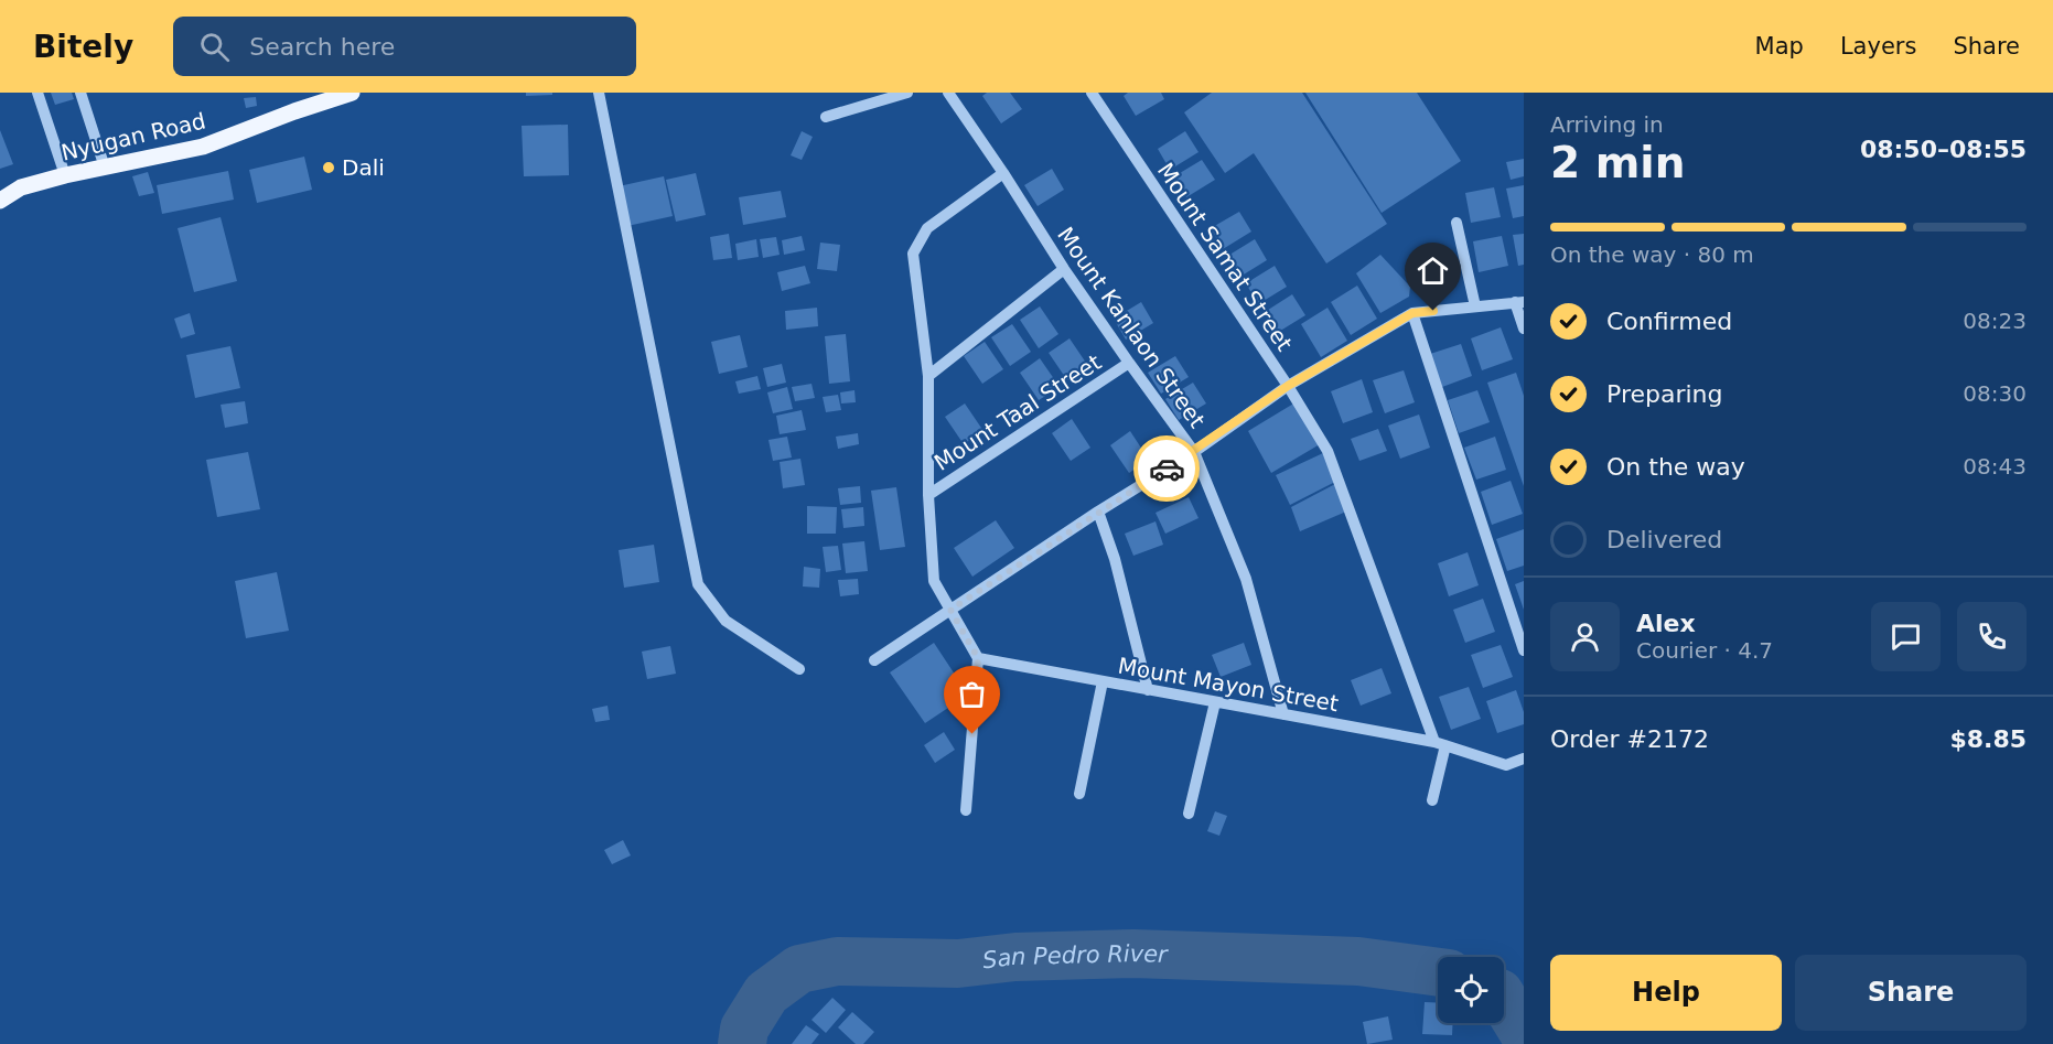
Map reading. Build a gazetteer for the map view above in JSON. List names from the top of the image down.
{
  "streets": {
    "main road": ["Nyugan Road"],
    "street": [
      "Mount Samat Street",
      "Mount Kanlaon Street",
      "Mount Taal Street",
      "Mount Mayon Street"
    ]
  },
  "crossings": [
    ["Mount Samat Street", "Mount Mayon Street"],
    ["Mount Kanlaon Street", "Mount Taal Street"],
    ["Mount Kanlaon Street", "Mount Mayon Street"]
  ],
  "water": ["San Pedro River"],
  "places": ["Dali"],
  "page": {
    "header": "Bitely",
    "search": "Search here",
    "nav": ["Map", "Layers", "Share"],
    "heading": ["2 min", "Arriving in", "08:50–08:55"],
    "panel": [
      "Alex",
      "Courier · 4.7",
      "Order #2172",
      "$8.85"
    ],
    "bar": "On the way · 80 m",
    "list": [
      ["Confirmed", "08:23"],
      ["Preparing", "08:30"],
      ["On the way", "08:43"],
      "Delivered"
    ],
    "buttons": ["Help", "Share"]
  }
}
